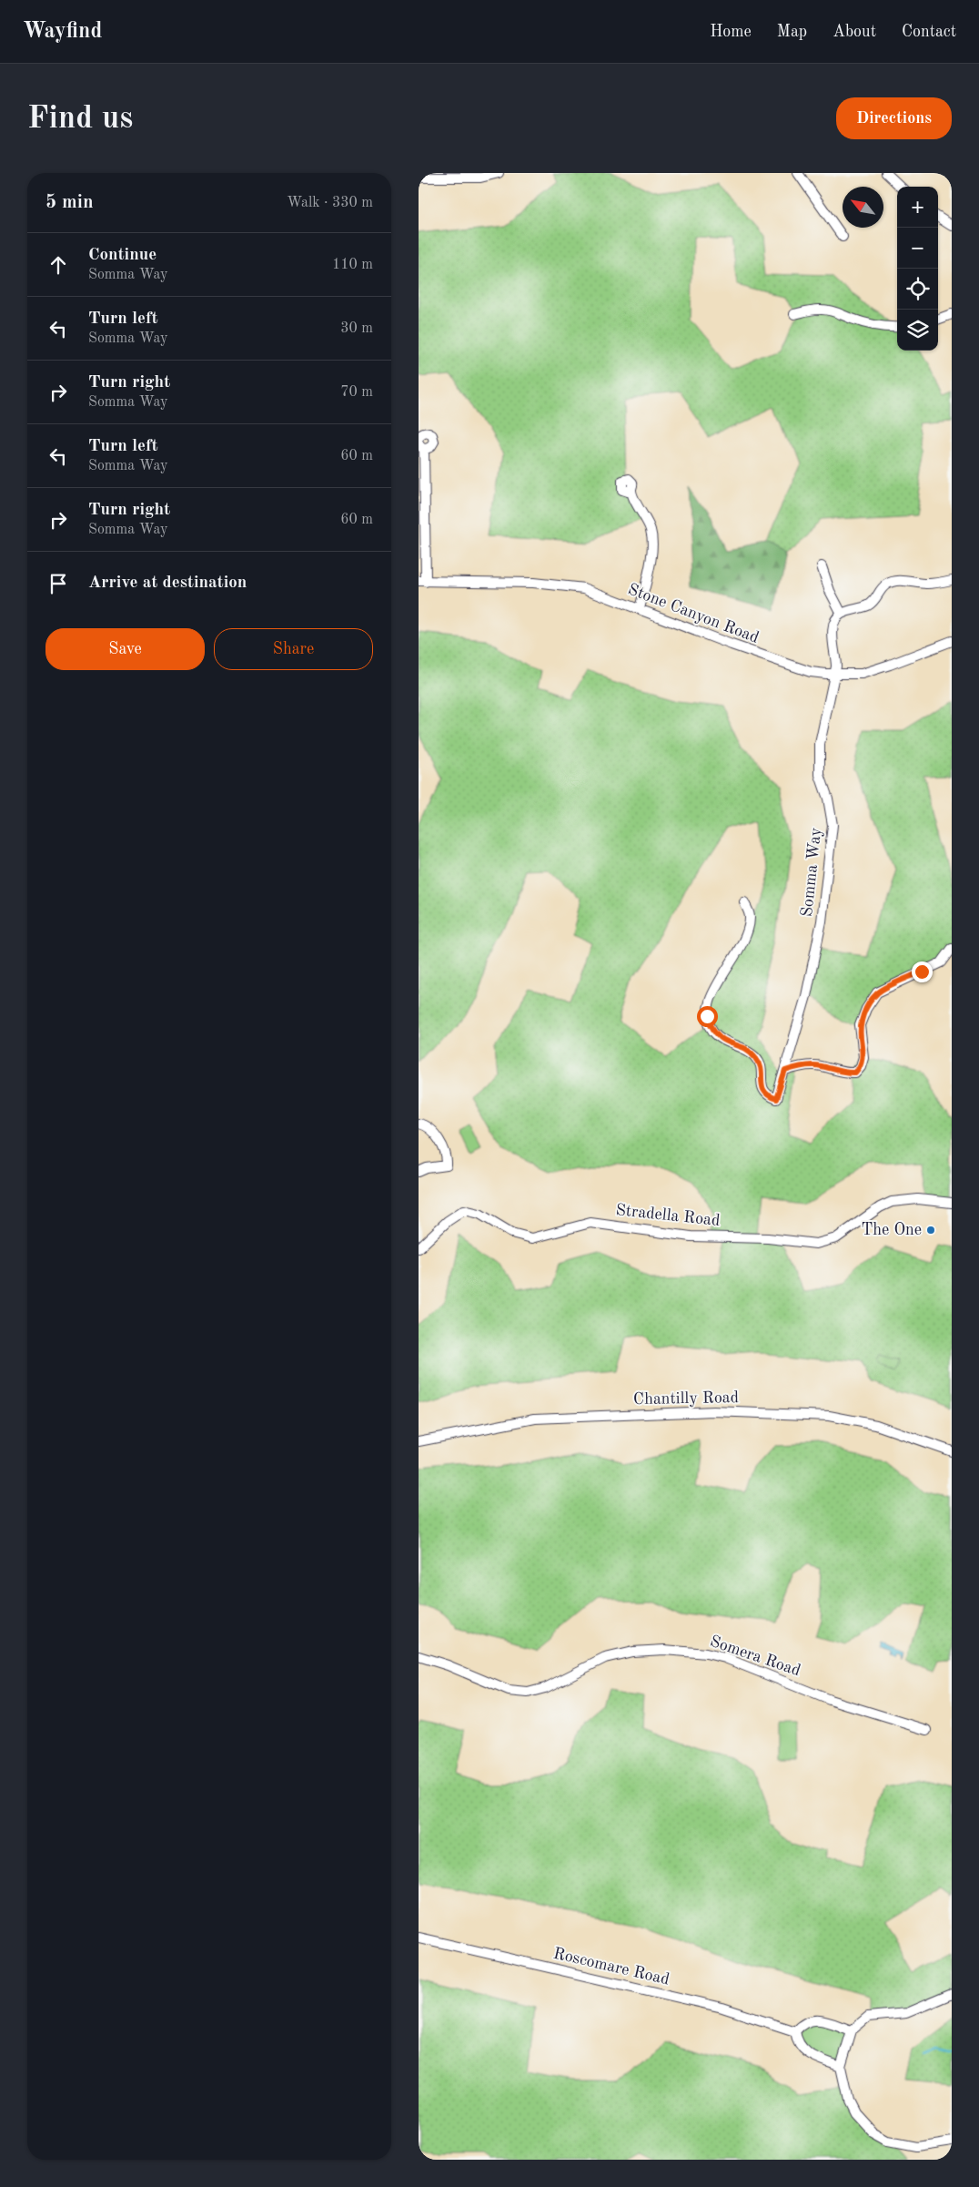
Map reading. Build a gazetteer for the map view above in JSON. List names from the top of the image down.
{
  "streets": {
    "street": [
      "Stone Canyon Road",
      "Somma Way",
      "Stradella Road",
      "Chantilly Road",
      "Somera Road",
      "Roscomare Road"
    ]
  },
  "crossings": [
    ["Stone Canyon Road", "Somma Way"]
  ],
  "places": ["The One"],
  "north": "top left",
  "page": {
    "header": "Wayfind",
    "nav": [
      "Home",
      "Map",
      "About",
      "Contact"
    ],
    "buttons": [
      "Directions",
      ["Save", "Share"]
    ],
    "title": "Find us",
    "heading": ["5 min", "Walk · 330 m"],
    "map_buttons": ["+", "−"],
    "list": [
      ["Continue", "Somma Way", "110 m"],
      ["Turn left", "Somma Way", "30 m"],
      ["Turn right", "Somma Way", "70 m"],
      ["Turn left", "Somma Way", "60 m"],
      ["Turn right", "Somma Way", "60 m"],
      "Arrive at destination"
    ]
  }
}
